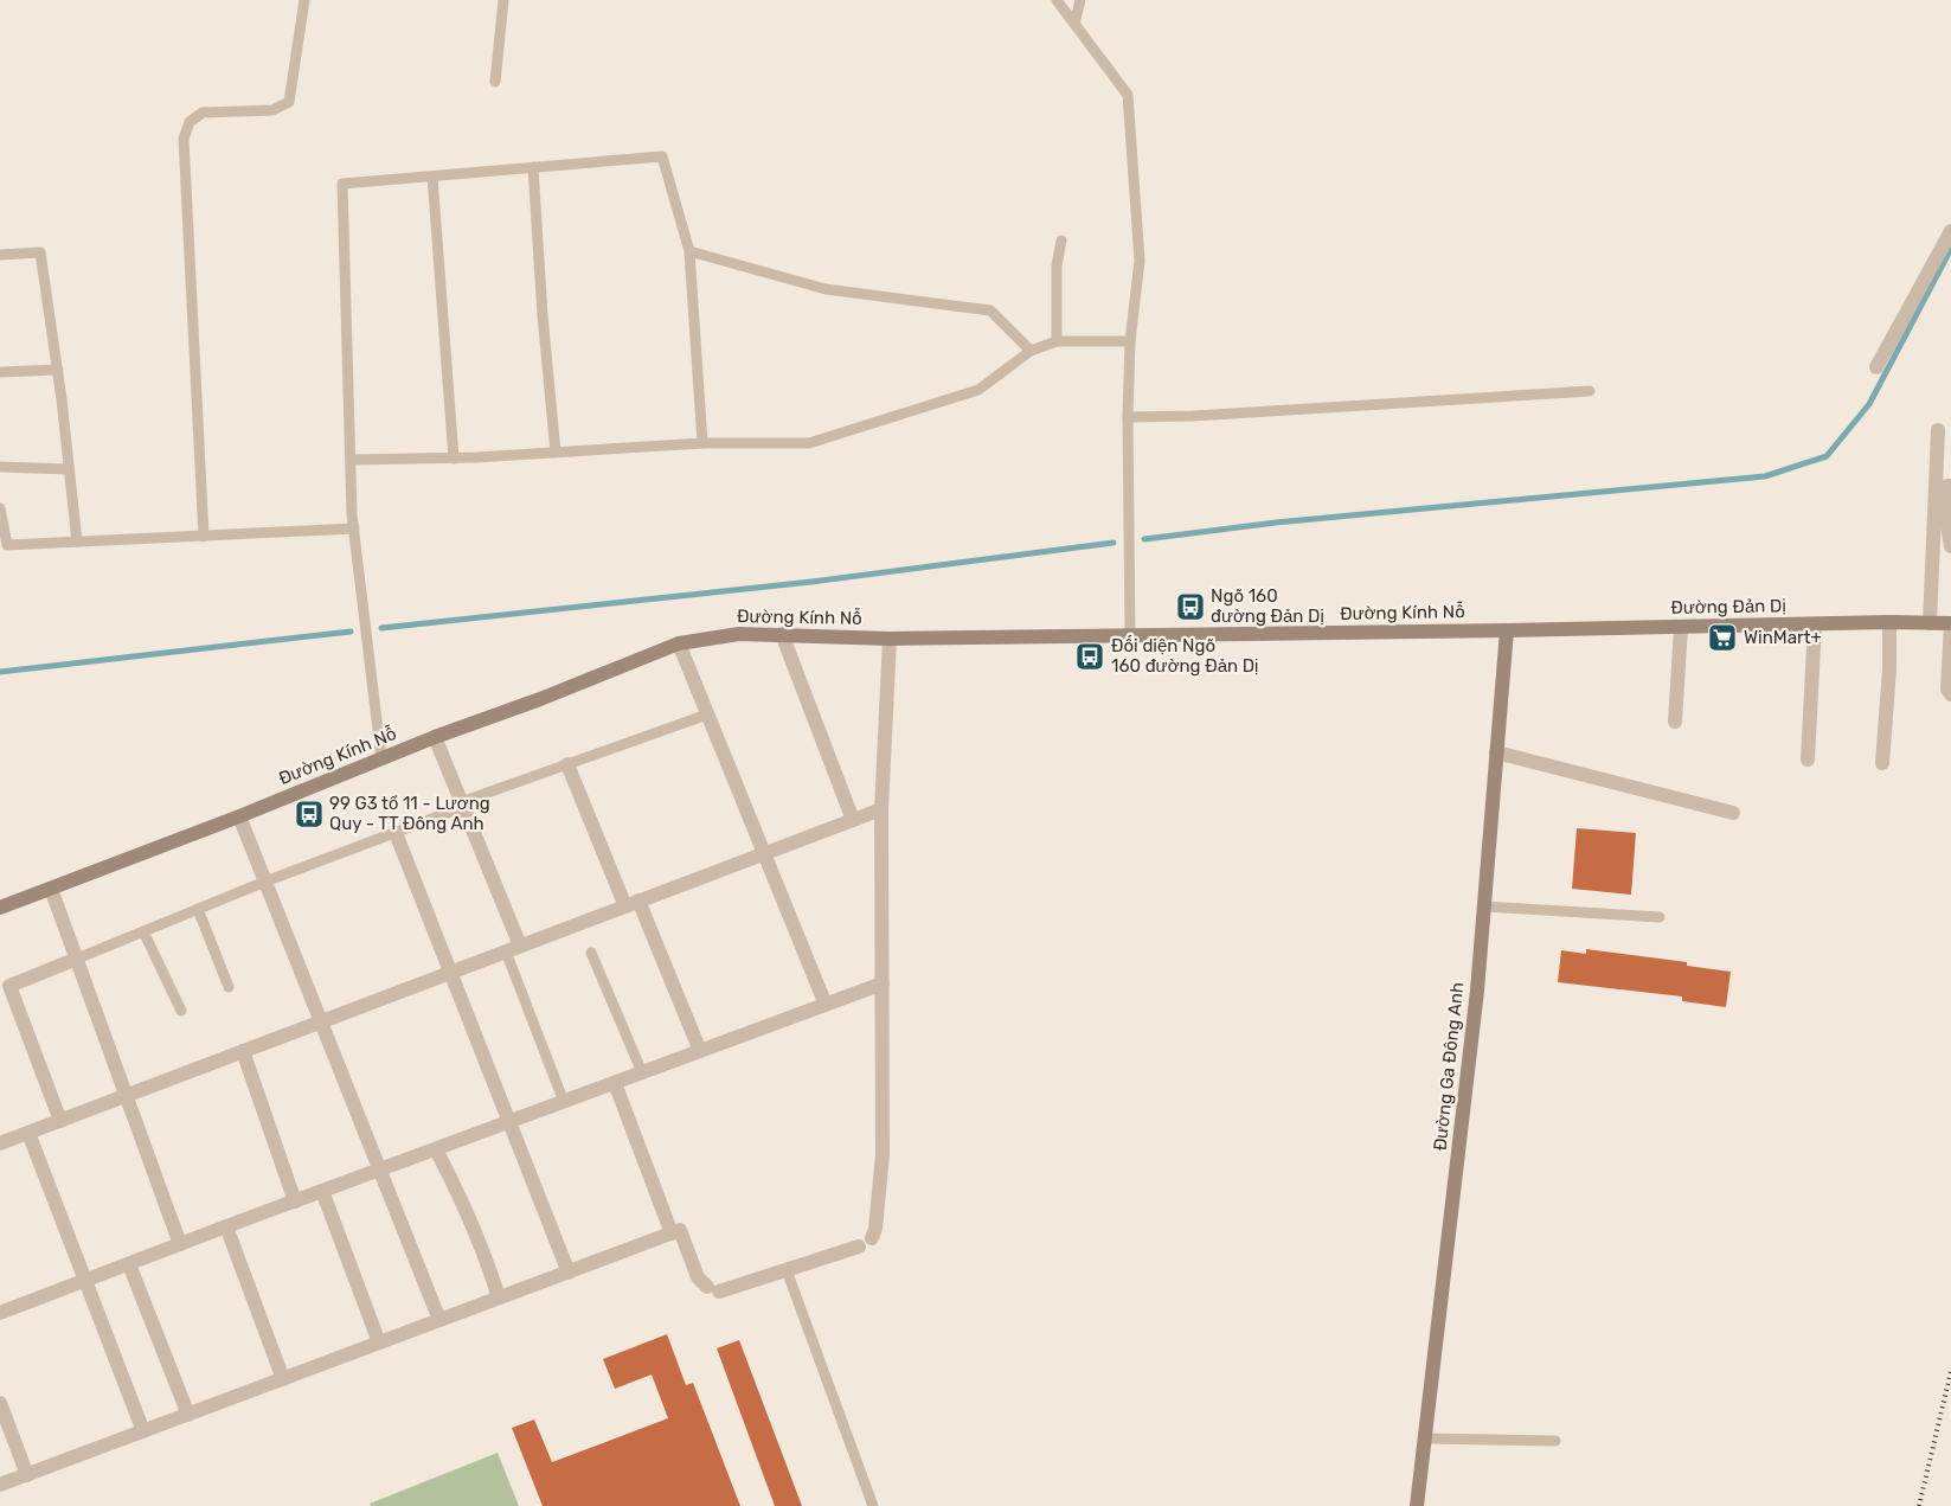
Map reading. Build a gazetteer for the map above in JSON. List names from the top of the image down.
{
  "streets": {
    "street": ["Đường Đản Dị", "Đường Kính Nỗ", "Đường Ga Đông Anh"]
  },
  "crossings": [
    ["Đường Đản Dị", "Đường Kính Nỗ"],
    ["Đường Đản Dị", "Đường Ga Đông Anh"],
    ["Đường Kính Nỗ", "Đường Ga Đông Anh"]
  ],
  "places": {
    "bus stop": ["Ngõ 160 đường Đản Dị", "Đối diện Ngõ 160 đường Đản Dị", "99 G3 tổ 11 - Lương Quy - TT Đông Anh"],
    "supermarket": ["WinMart+"]
  }
}
